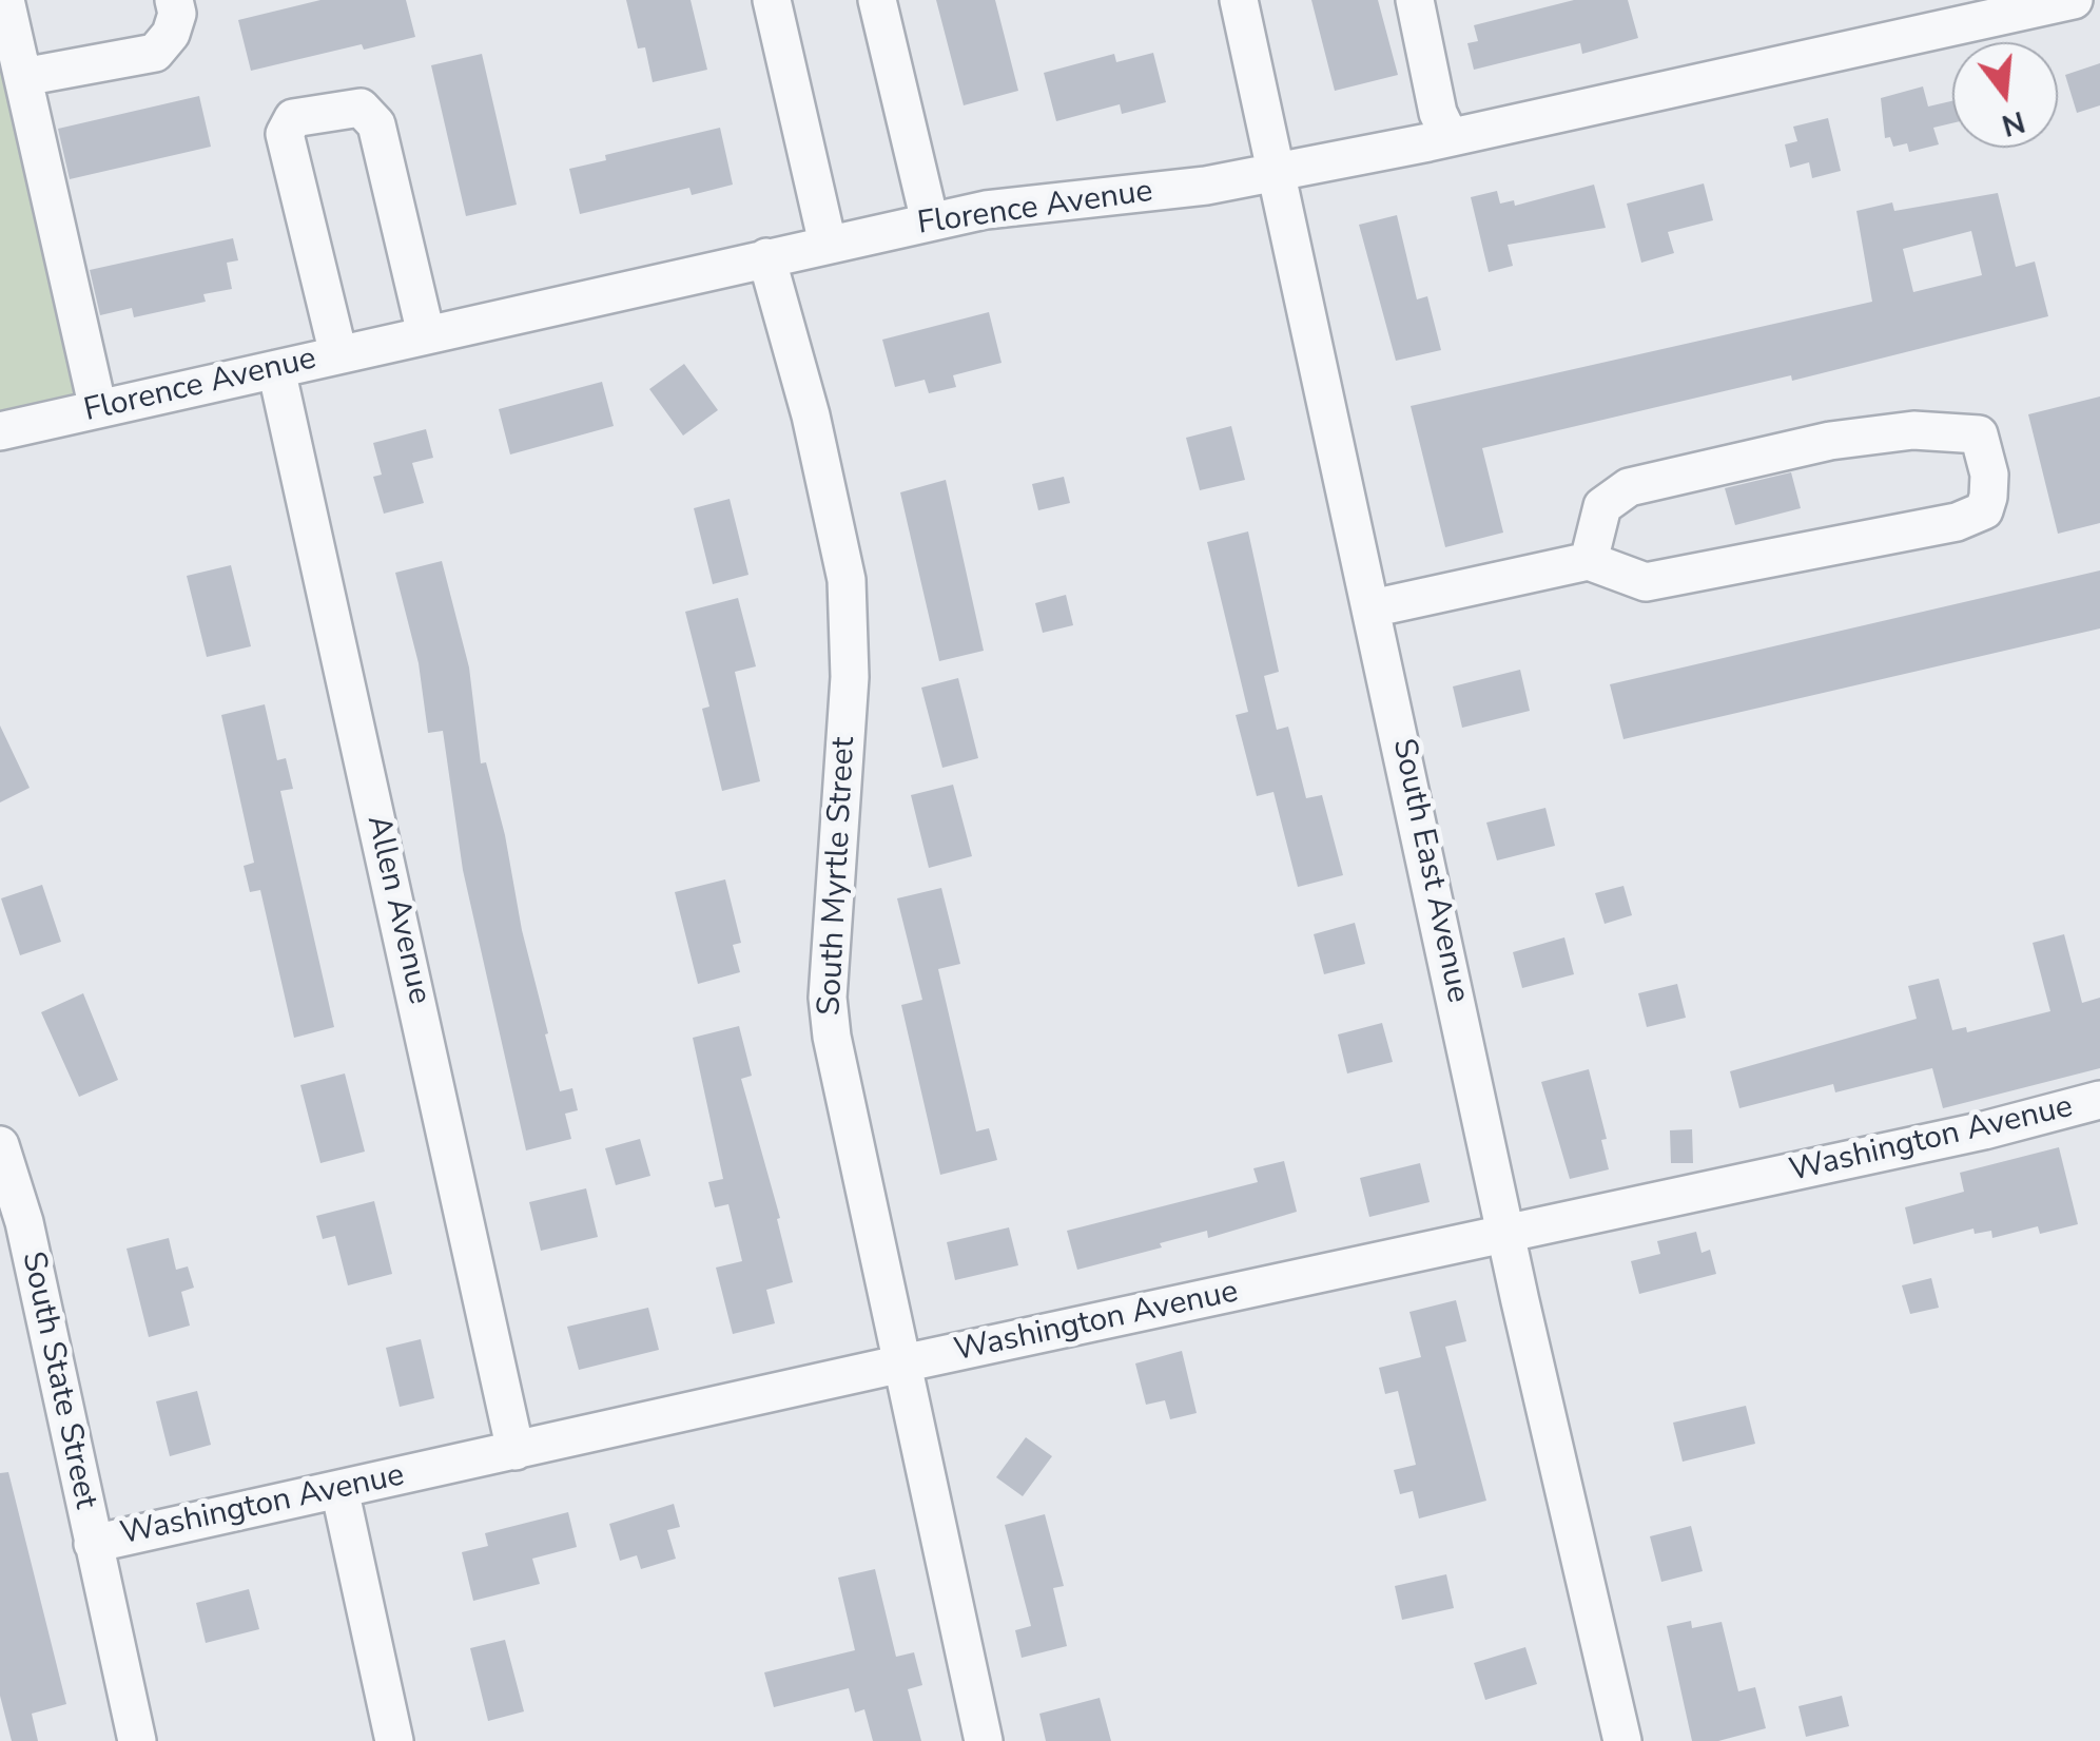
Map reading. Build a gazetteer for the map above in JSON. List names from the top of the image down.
{
  "streets": {
    "street": [
      "Florence Avenue",
      "South East Avenue",
      "South Myrtle Street",
      "Allen Avenue",
      "Washington Avenue",
      "South State Street"
    ]
  },
  "crossings": [
    ["Florence Avenue", "South East Avenue"],
    ["Florence Avenue", "South Myrtle Street"],
    ["Florence Avenue", "Allen Avenue"],
    ["South East Avenue", "Washington Avenue"],
    ["South Myrtle Street", "Washington Avenue"],
    ["Allen Avenue", "Washington Avenue"],
    ["Washington Avenue", "South State Street"]
  ],
  "north": "bottom"
}
